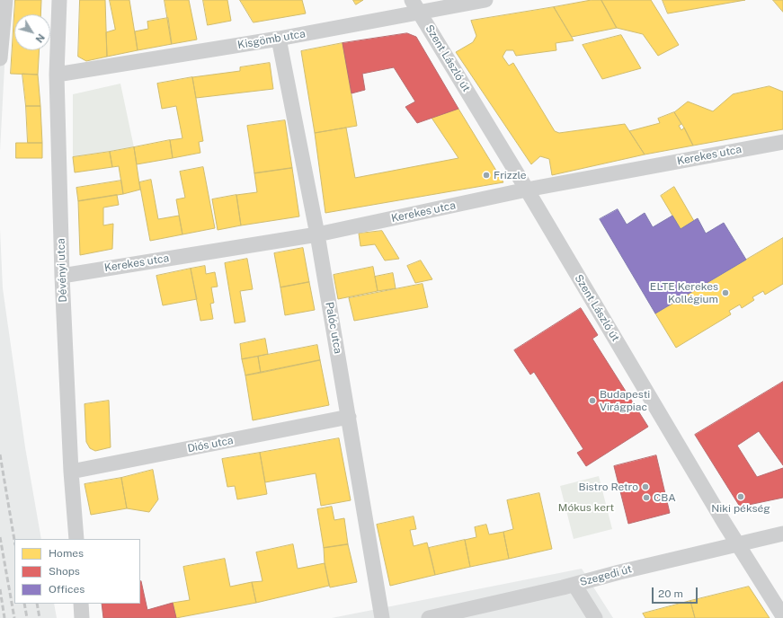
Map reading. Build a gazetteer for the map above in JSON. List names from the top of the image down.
{
  "streets": {
    "street": [
      "Kisgömb utca",
      "Szent László út",
      "Kerekes utca",
      "Dévényi utca",
      "Palóc utca",
      "Diós utca",
      "Szegedi út"
    ]
  },
  "crossings": [
    ["Kisgömb utca", "Szent László út"],
    ["Kisgömb utca", "Dévényi utca"],
    ["Kisgömb utca", "Palóc utca"],
    ["Szent László út", "Kerekes utca"],
    ["Szent László út", "Szegedi út"],
    ["Kerekes utca", "Dévényi utca"],
    ["Kerekes utca", "Palóc utca"],
    ["Dévényi utca", "Diós utca"],
    ["Palóc utca", "Diós utca"]
  ],
  "parks": ["Mókus kert"],
  "places": [
    "Frizzle",
    "ELTE Kerekes Kollégium",
    "Budapesti Virágpiac",
    "Bistro Retro",
    "Niki pékség",
    "CBA"
  ],
  "legend": ["Homes", "Shops", "Offices"],
  "scale_bar": "20 m",
  "north": "bottom right"
}
